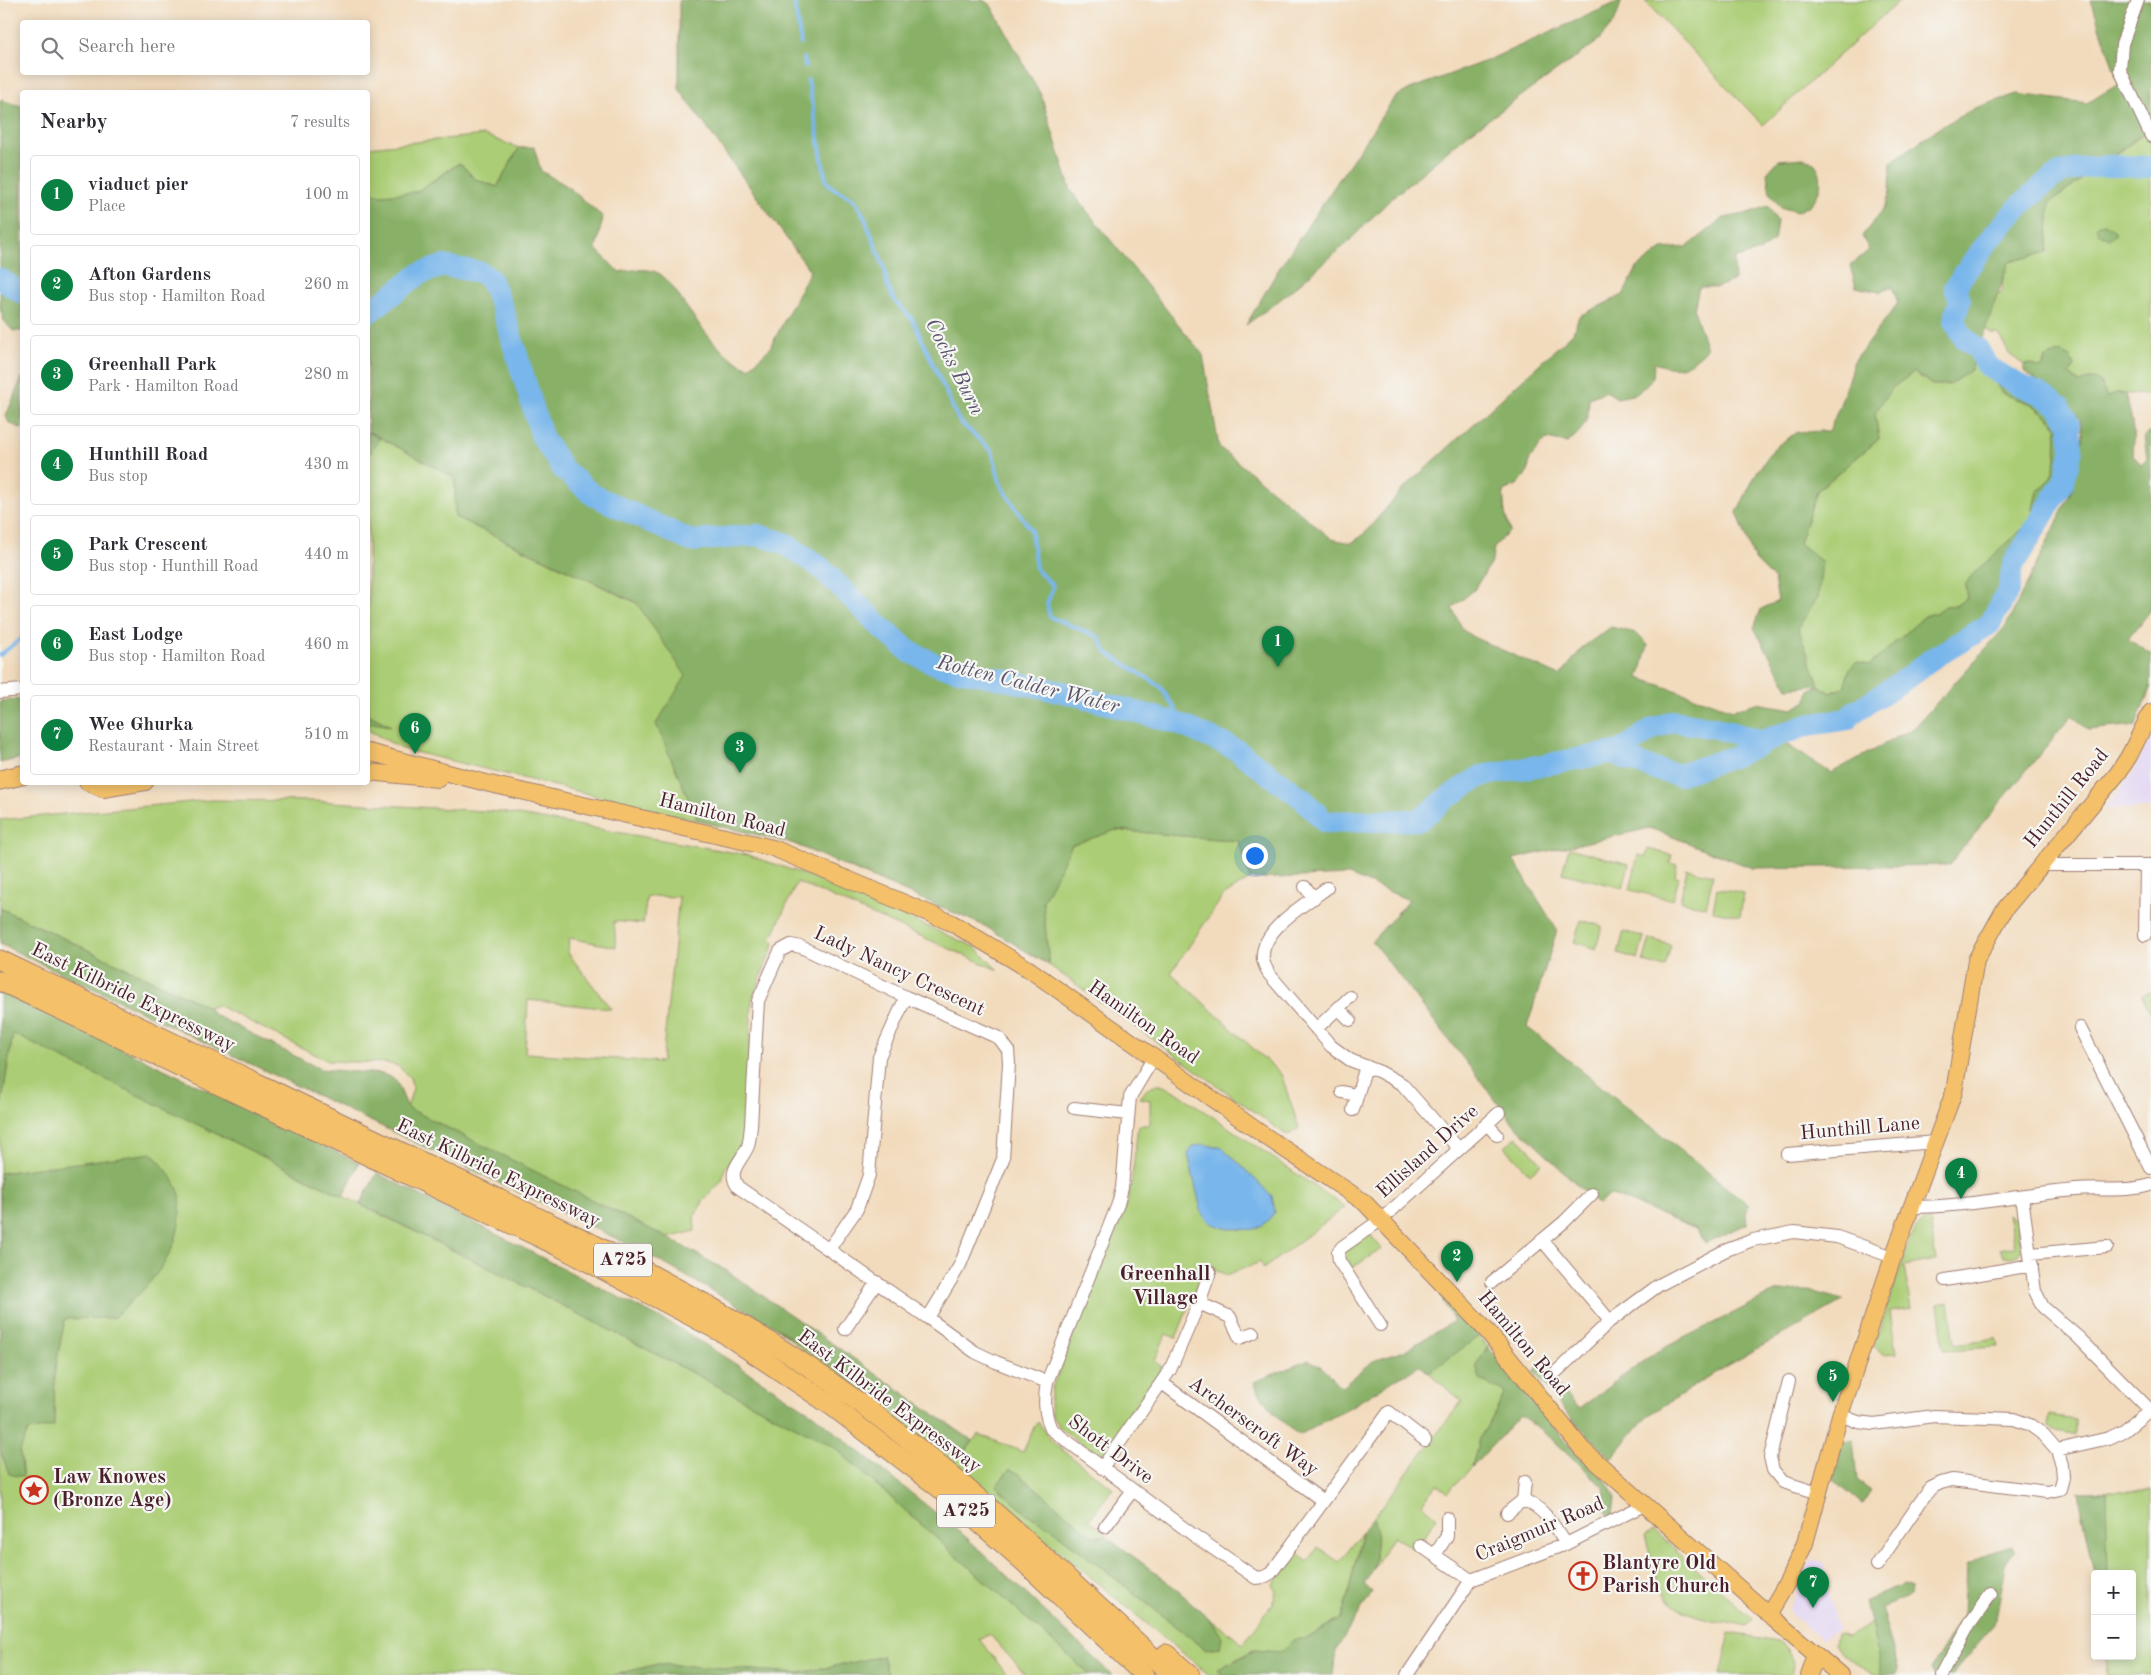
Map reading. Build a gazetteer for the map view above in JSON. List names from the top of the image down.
{
  "streets": {
    "highway": ["East Kilbride Expressway", "A725"],
    "main road": ["Hunthill Road", "Hamilton Road"],
    "street": [
      "Lady Nancy Crescent",
      "Hunthill Lane",
      "Ellisland Drive",
      "Archerscroft Way",
      "Shott Drive",
      "Craigmuir Road"
    ]
  },
  "crossings": [
    ["Hunthill Road", "Hamilton Road"],
    ["Hunthill Road", "Hunthill Lane"],
    ["Hamilton Road", "Ellisland Drive"],
    ["Hamilton Road", "Shott Drive"],
    ["Hamilton Road", "Craigmuir Road"],
    ["Lady Nancy Crescent", "Shott Drive"],
    ["East Kilbride Expressway", "A725"],
    ["Archerscroft Way", "Shott Drive"]
  ],
  "districts": ["Greenhall Village"],
  "water": ["Cocks Burn", "Rotten Calder Water"],
  "places": {
    "place": ["Law Knowes (Bronze Age)"],
    "church": ["Blantyre Old Parish Church"]
  },
  "page": {
    "search": "Search here",
    "heading": ["Nearby", "7 results"],
    "list": [
      {
        "mark": "1",
        "name": "viaduct pier",
        "note": "Place",
        "value": "100 m"
      },
      {
        "mark": "2",
        "name": "Afton Gardens",
        "note": "Bus stop · Hamilton Road",
        "value": "260 m"
      },
      {
        "mark": "3",
        "name": "Greenhall Park",
        "note": "Park · Hamilton Road",
        "value": "280 m"
      },
      {
        "mark": "4",
        "name": "Hunthill Road",
        "note": "Bus stop",
        "value": "430 m"
      },
      {
        "mark": "5",
        "name": "Park Crescent",
        "note": "Bus stop · Hunthill Road",
        "value": "440 m"
      },
      {
        "mark": "6",
        "name": "East Lodge",
        "note": "Bus stop · Hamilton Road",
        "value": "460 m"
      },
      {
        "mark": "7",
        "name": "Wee Ghurka",
        "note": "Restaurant · Main Street",
        "value": "510 m"
      }
    ],
    "pins": [
      "1",
      "6",
      "3",
      "4",
      "2",
      "5",
      "7"
    ],
    "map_buttons": ["+", "−"]
  }
}
